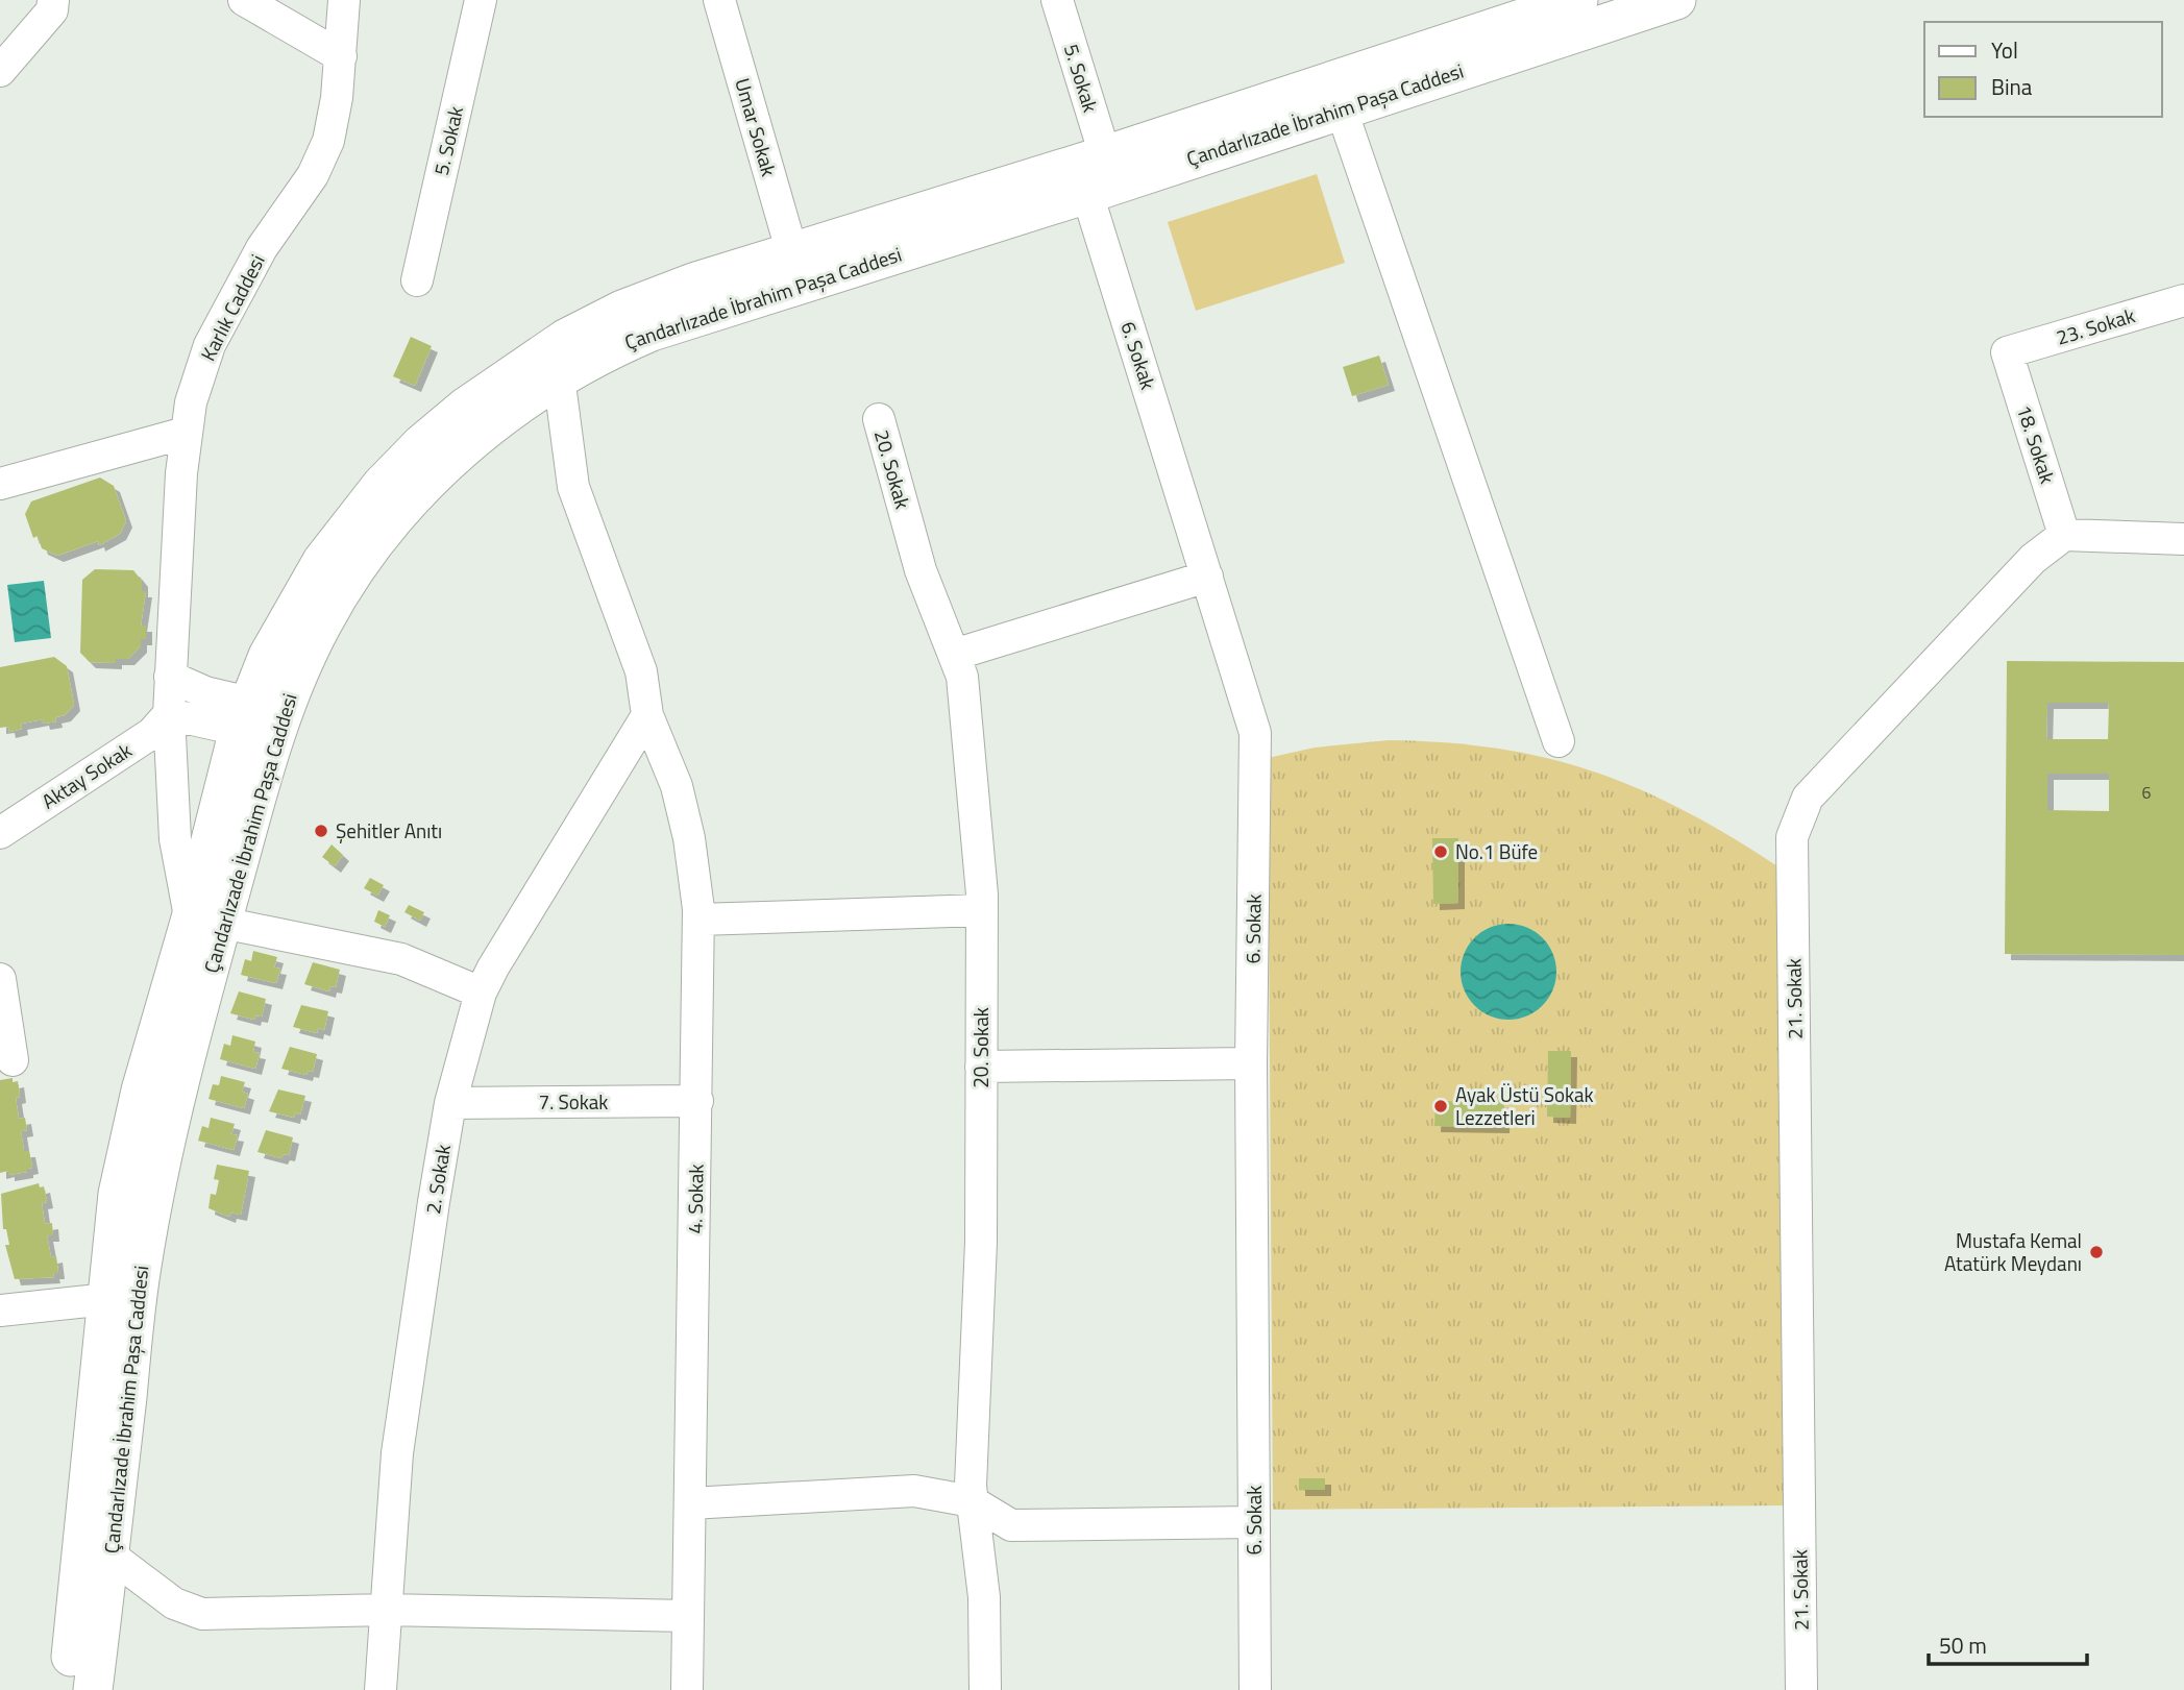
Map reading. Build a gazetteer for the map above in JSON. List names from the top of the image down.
{
  "streets": {
    "main road": ["Çandarlızade İbrahim Paşa Caddesi"],
    "street": [
      "5. Sokak",
      "Umar Sokak",
      "Karlık Caddesi",
      "23. Sokak",
      "6. Sokak",
      "18. Sokak",
      "20. Sokak",
      "Aktay Sokak",
      "21. Sokak",
      "7. Sokak",
      "2. Sokak",
      "4. Sokak"
    ]
  },
  "crossings": [
    ["5. Sokak", "Çandarlızade İbrahim Paşa Caddesi"],
    ["Çandarlızade İbrahim Paşa Caddesi", "Umar Sokak"],
    ["Çandarlızade İbrahim Paşa Caddesi", "Karlık Caddesi"],
    ["Çandarlızade İbrahim Paşa Caddesi", "6. Sokak"],
    ["Çandarlızade İbrahim Paşa Caddesi", "4. Sokak"],
    ["Karlık Caddesi", "Aktay Sokak"],
    ["23. Sokak", "18. Sokak"],
    ["18. Sokak", "21. Sokak"],
    ["7. Sokak", "2. Sokak"],
    ["7. Sokak", "4. Sokak"],
    ["2. Sokak", "4. Sokak"]
  ],
  "places": [
    "Şehitler Anıtı",
    "No.1 Büfe",
    "Ayak Üstü Sokak Lezzetleri",
    "Mustafa Kemal Atatürk Meydanı"
  ],
  "house_numbers": ["6"],
  "legend": ["Yol", "Bina"],
  "scale_bar": "50 m"
}
